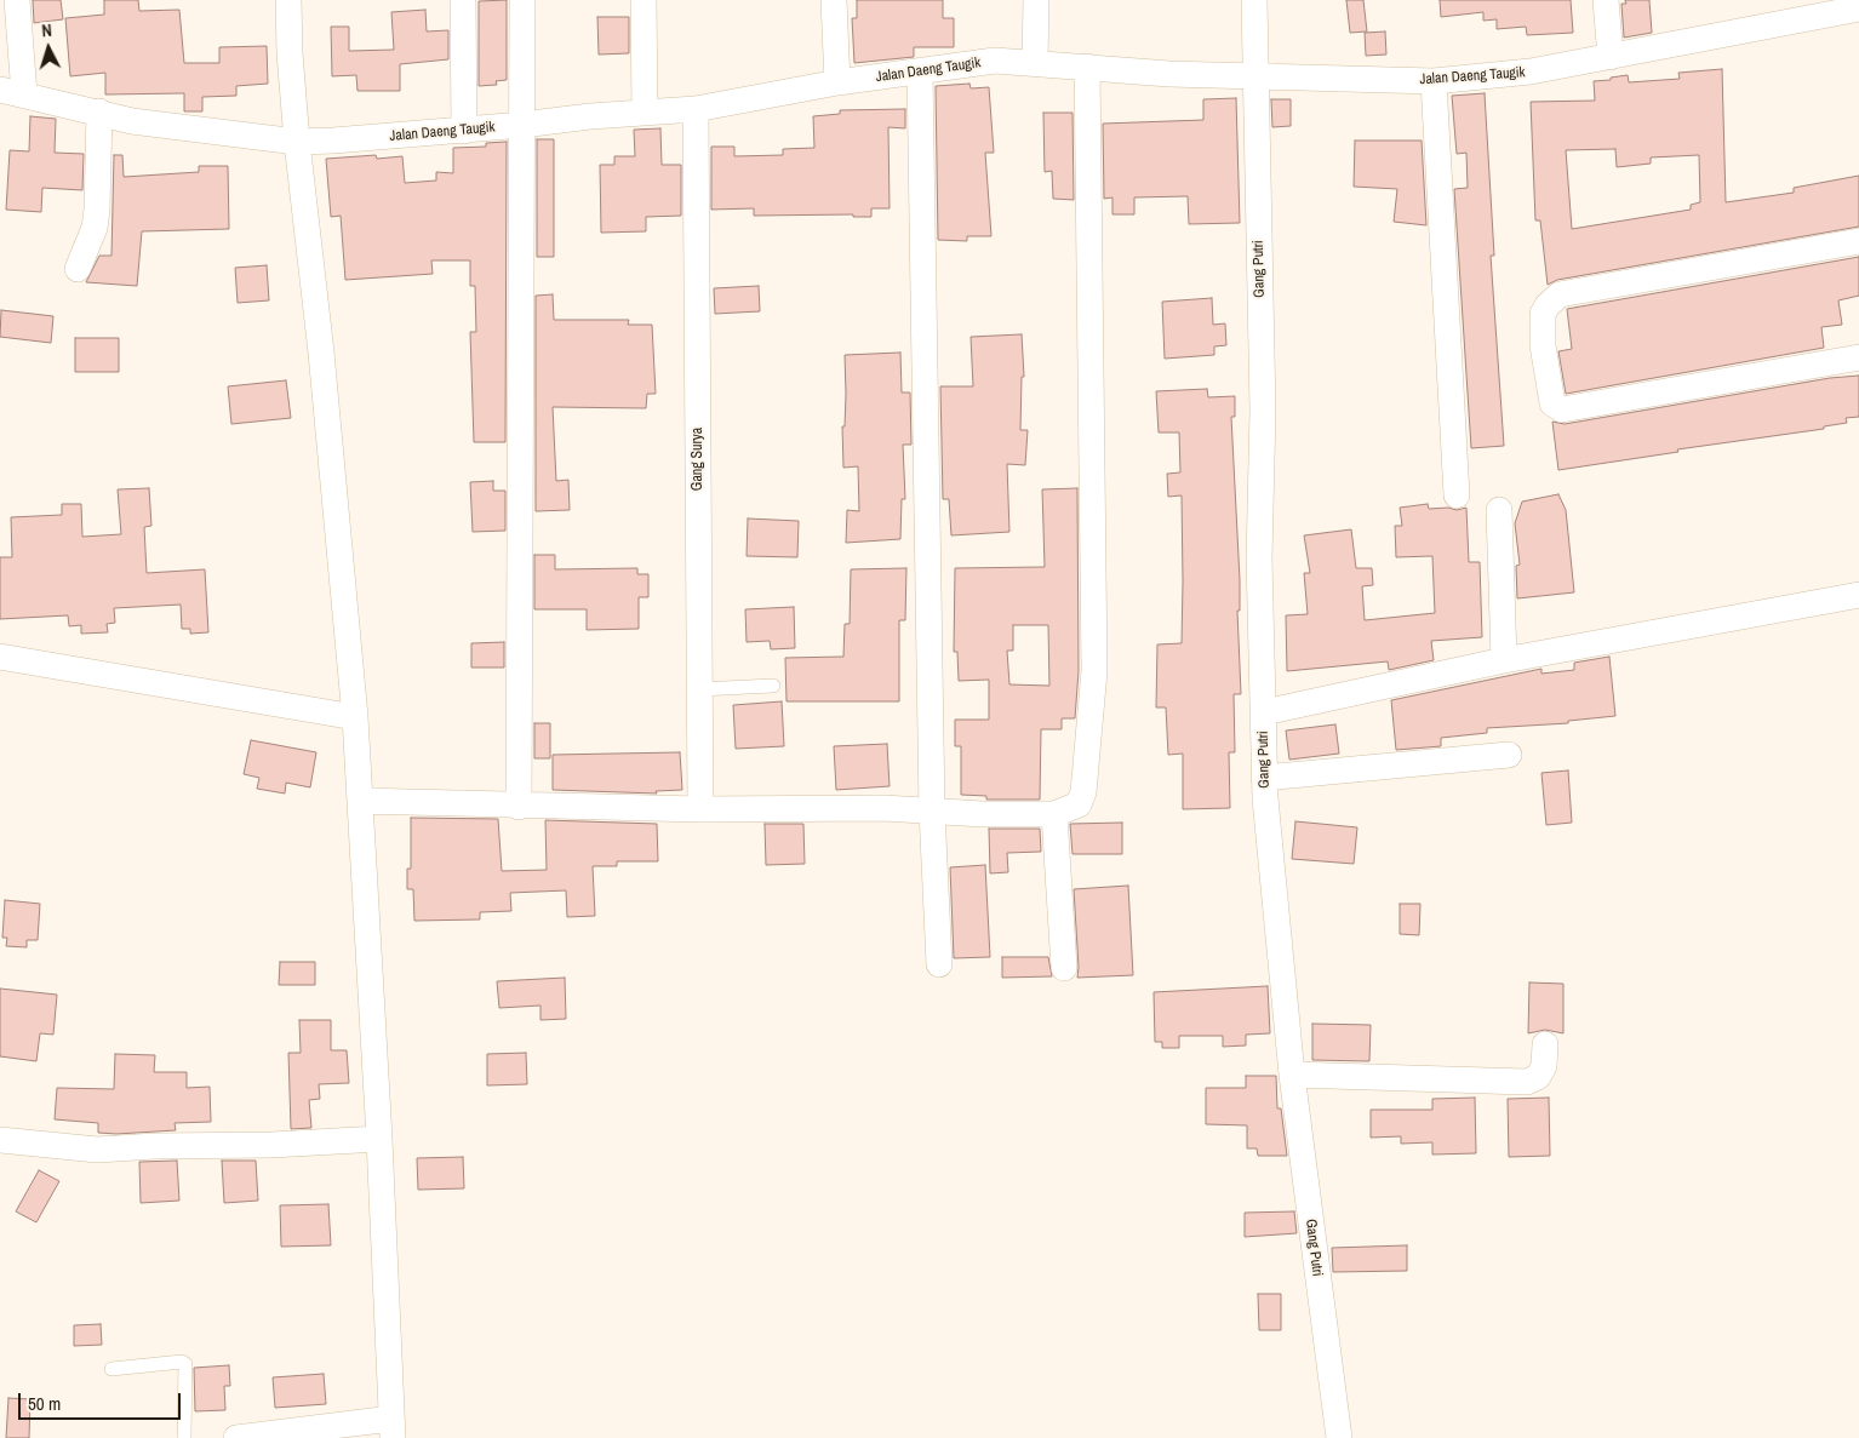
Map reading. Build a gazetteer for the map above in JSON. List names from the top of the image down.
{
  "streets": {
    "street": ["Jalan Daeng Taugik", "Gang Putri", "Gang Surya"]
  },
  "crossings": [
    ["Jalan Daeng Taugik", "Gang Putri"],
    ["Jalan Daeng Taugik", "Gang Surya"]
  ],
  "scale_bar": "50 m",
  "north": "top"
}
